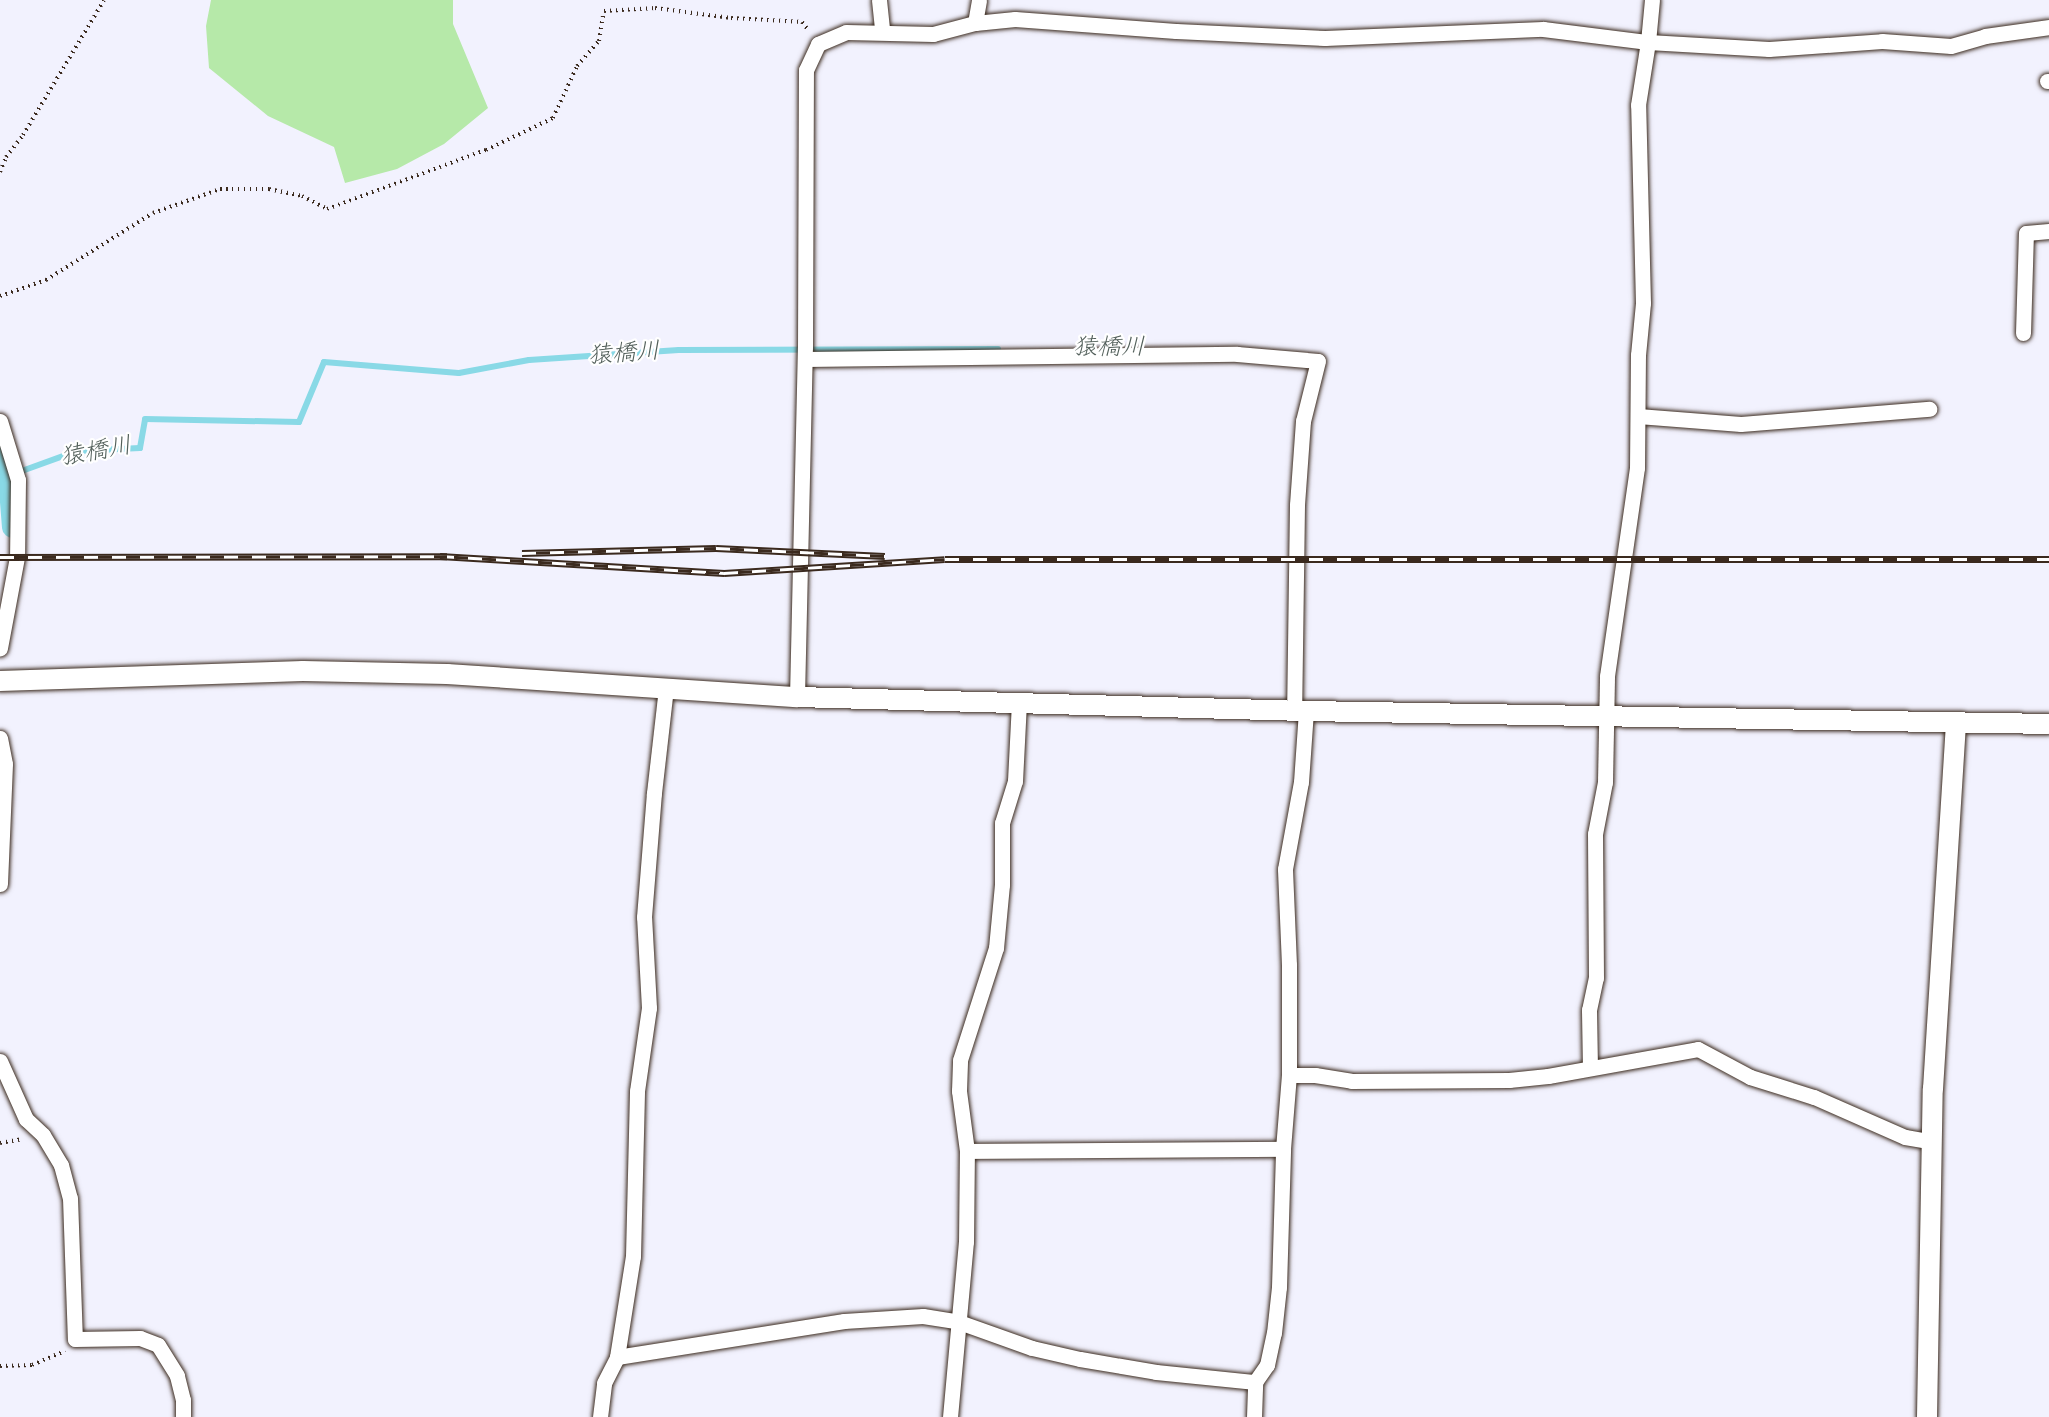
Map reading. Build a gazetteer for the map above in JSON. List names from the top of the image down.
{
  "water": ["猿橋川"]
}
